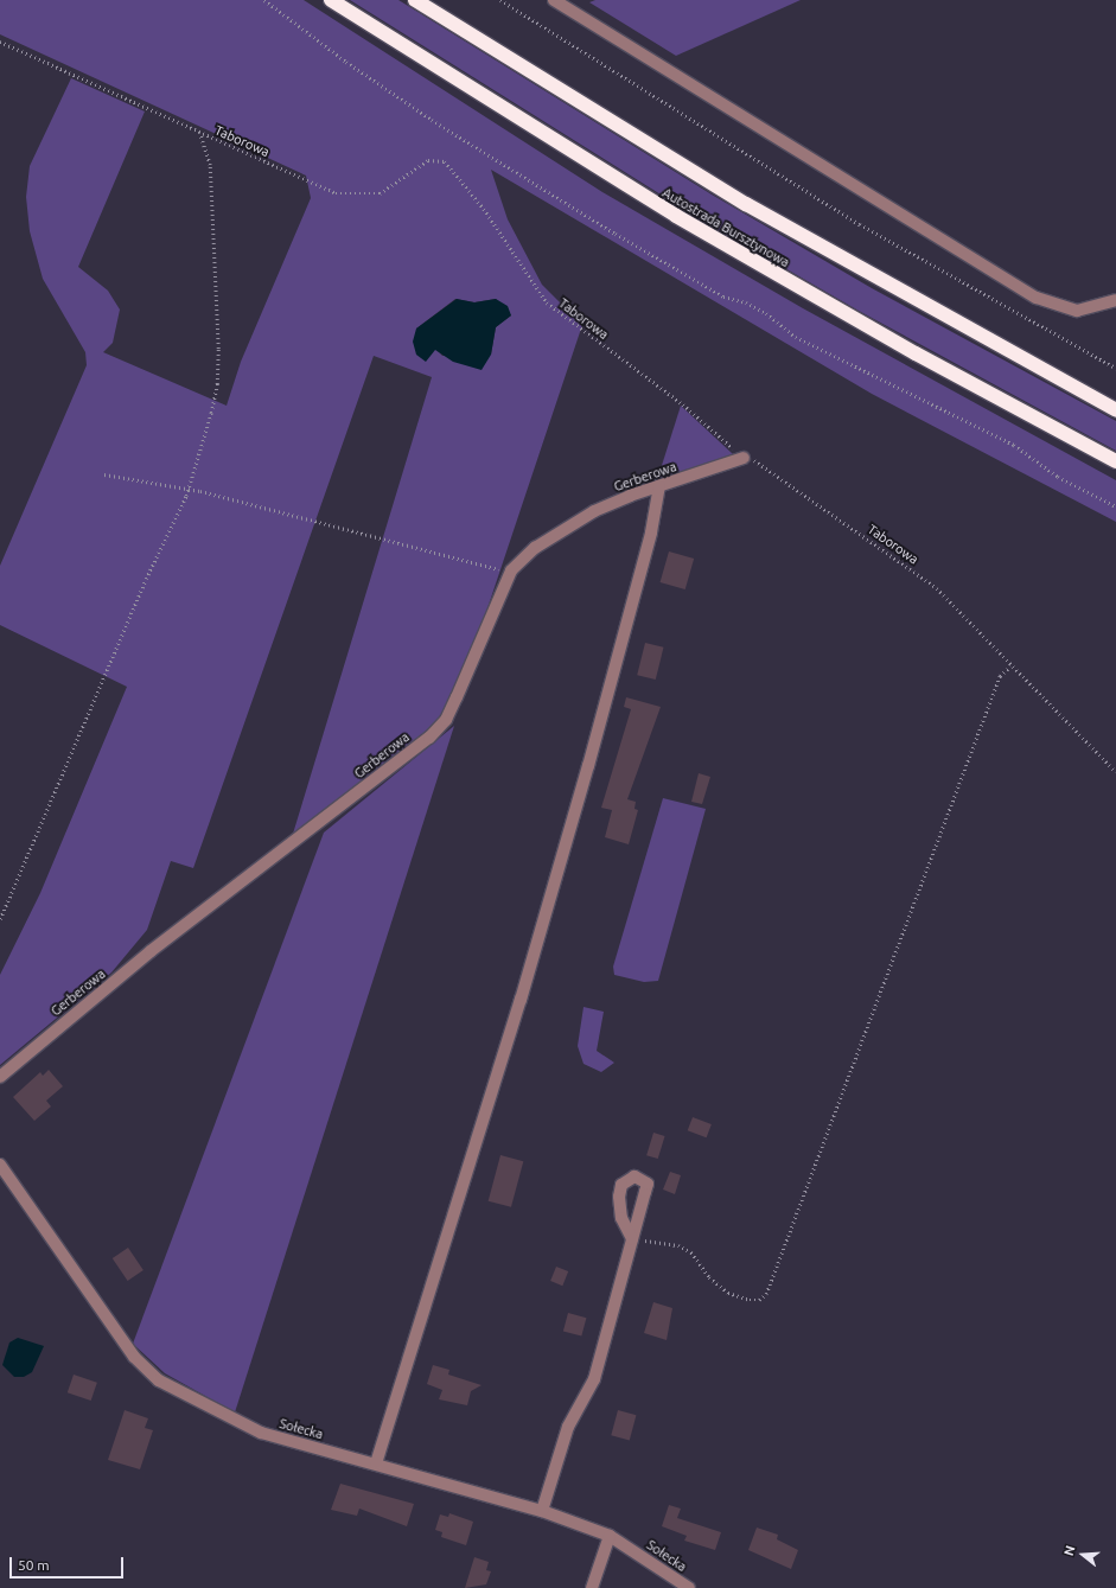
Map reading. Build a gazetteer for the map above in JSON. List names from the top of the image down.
{
  "streets": {
    "highway": ["Autostrada Bursztynowa"],
    "street": ["Gerberowa", "Sołecka"],
    "path": ["Taborowa"]
  },
  "crossings": [
    ["Taborowa", "Gerberowa"]
  ],
  "scale_bar": "50 m",
  "north": "left"
}
